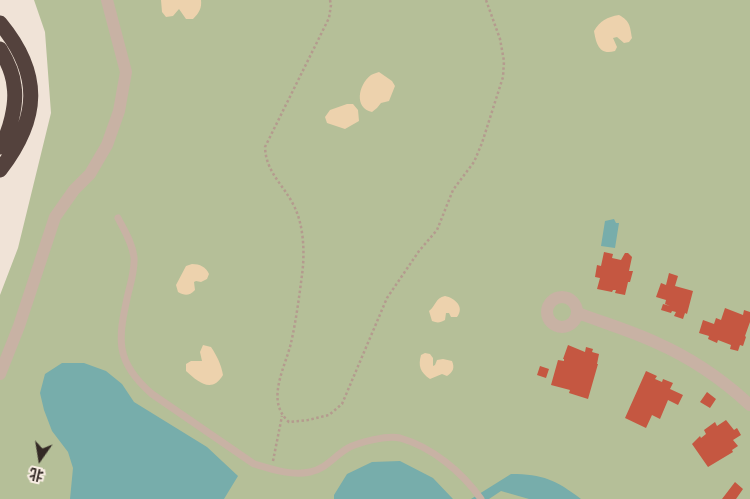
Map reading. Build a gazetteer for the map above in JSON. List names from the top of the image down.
{
  "north": "bottom"
}
